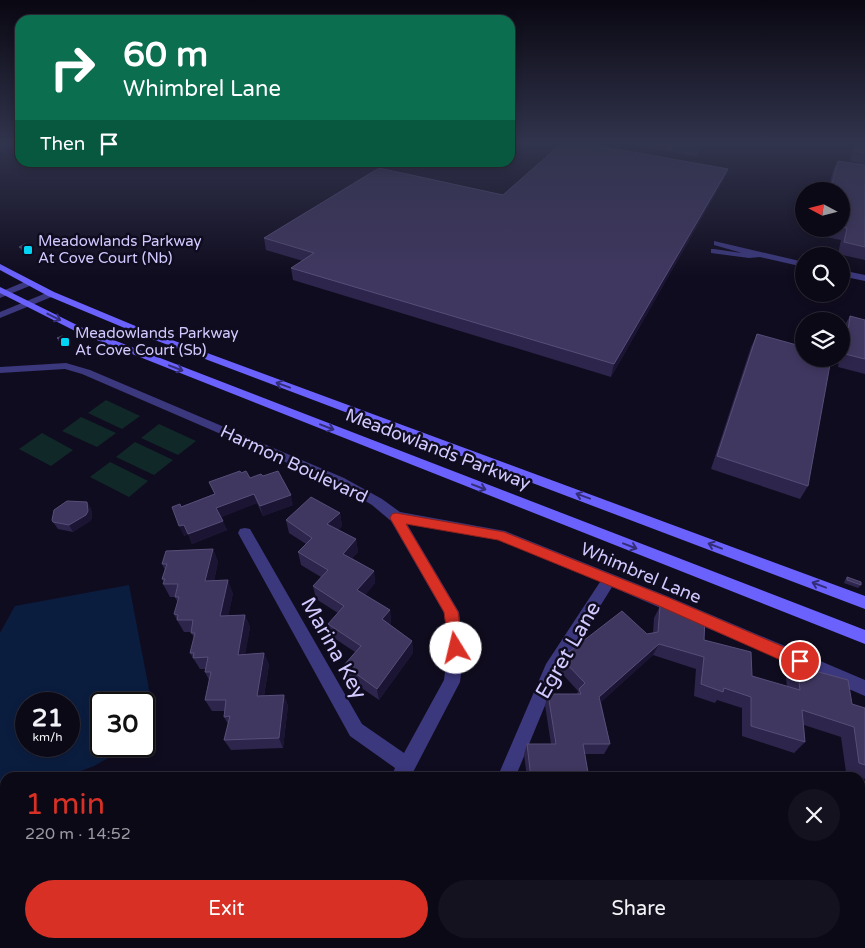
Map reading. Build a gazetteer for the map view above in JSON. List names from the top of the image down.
{
  "streets": {
    "main road": ["Meadowlands Parkway"],
    "street": [
      "Harmon Boulevard",
      "Whimbrel Lane",
      "Marina Key",
      "Egret Lane"
    ]
  },
  "crossings": [
    ["Harmon Boulevard", "Whimbrel Lane"],
    ["Harmon Boulevard", "Marina Key"],
    ["Whimbrel Lane", "Egret Lane"]
  ],
  "places": {
    "transit": ["Meadowlands Parkway At Cove Court (Nb)", "Meadowlands Parkway At Cove Court (Sb)"]
  },
  "north": "left",
  "page": {
    "turn": ["60 m", "Whimbrel Lane"],
    "then": "Then",
    "speed": "21 km/h",
    "limit": "30",
    "heading": ["1 min", "220 m · 14:52"],
    "buttons": ["Exit", "Share"]
  }
}
